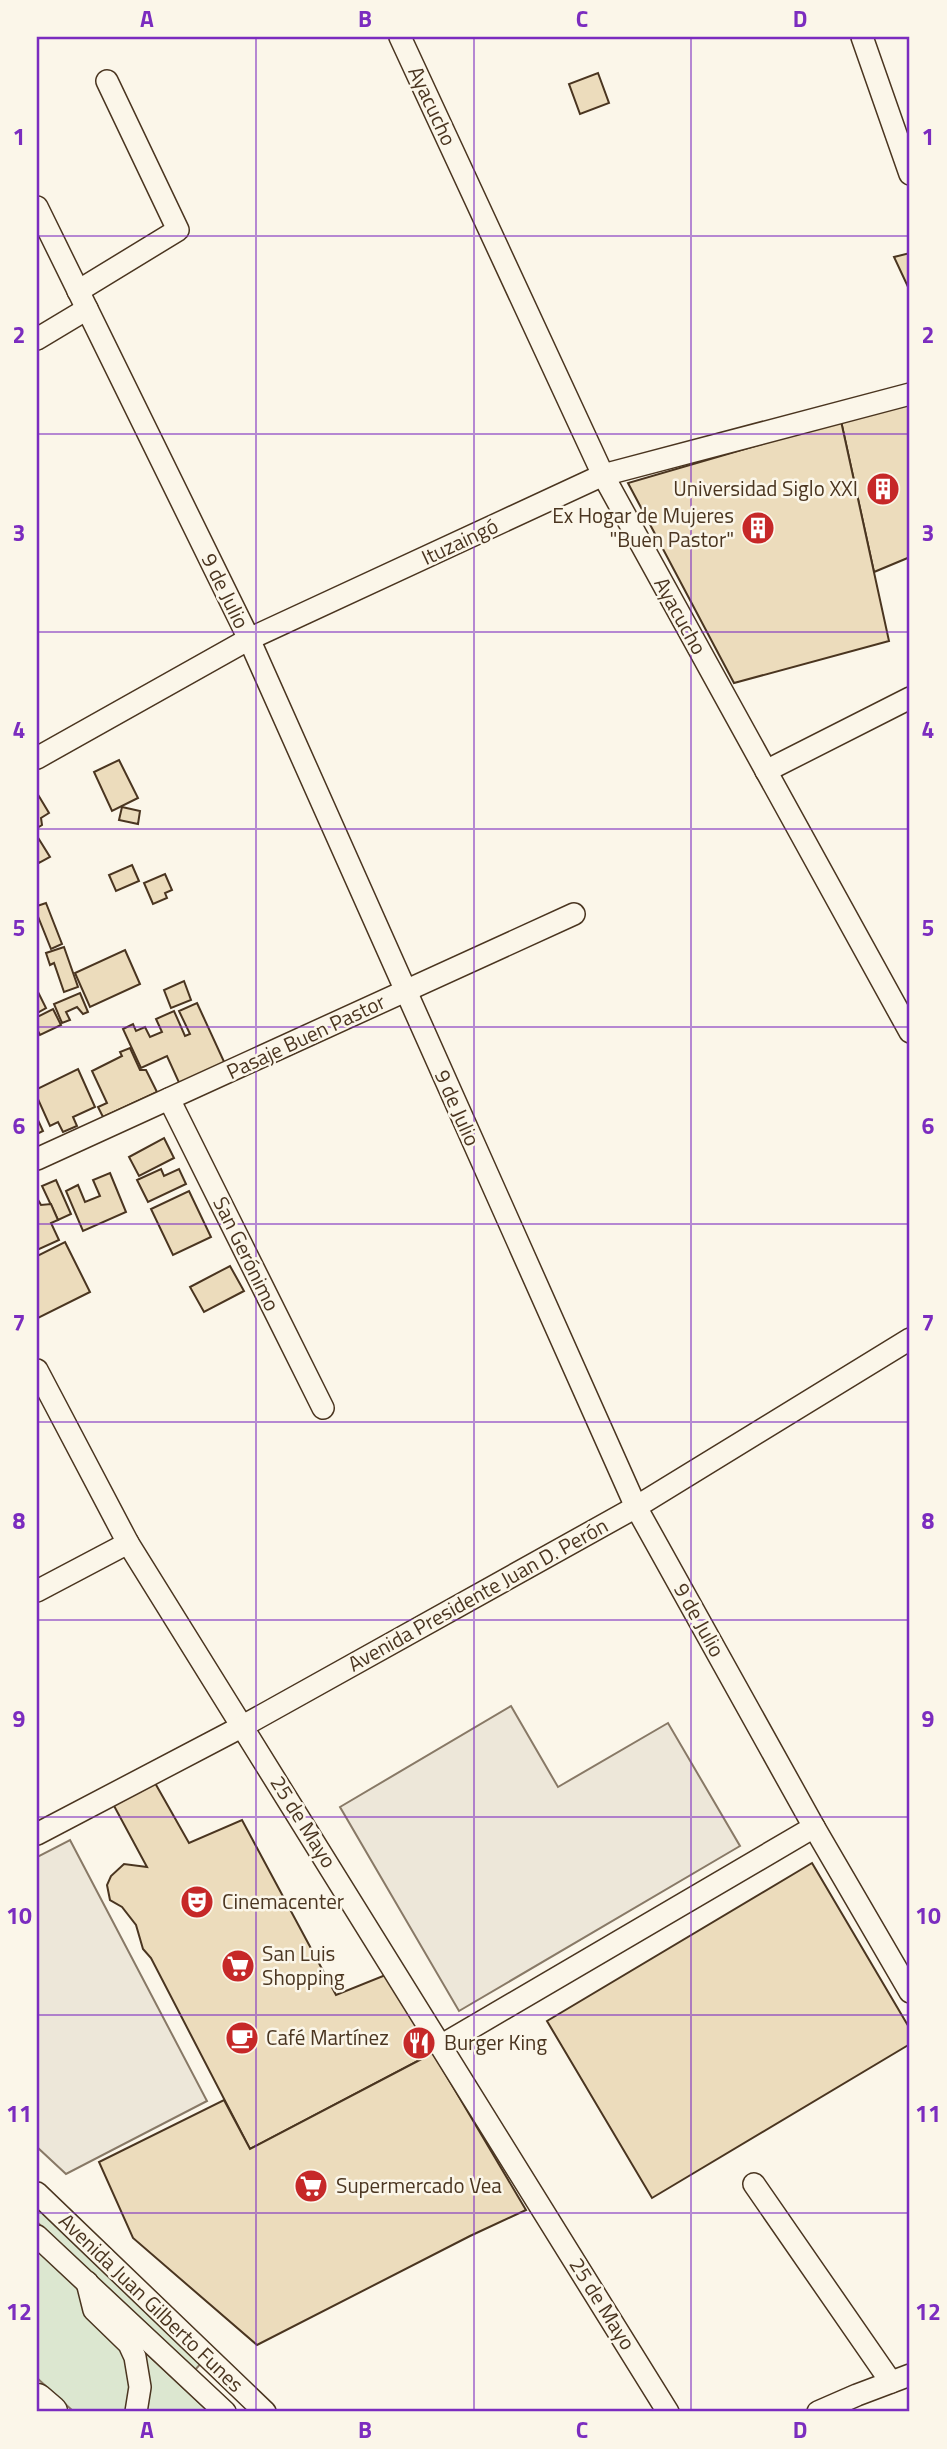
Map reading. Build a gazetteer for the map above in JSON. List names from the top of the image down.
{
  "streets": {
    "street": [
      "Ayacucho",
      "Ituzaingó",
      "9 de Julio",
      "Pasaje Buen Pastor",
      "San Gerónimo",
      "Avenida Presidente Juan D. Perón",
      "25 de Mayo",
      "Avenida Juan Gilberto Funes"
    ]
  },
  "crossings": [
    ["Ayacucho", "Ituzaingó"],
    ["Ituzaingó", "9 de Julio"],
    ["9 de Julio", "Pasaje Buen Pastor"],
    ["9 de Julio", "Avenida Presidente Juan D. Perón"],
    ["Pasaje Buen Pastor", "San Gerónimo"],
    ["Avenida Presidente Juan D. Perón", "25 de Mayo"]
  ],
  "places": {
    "building": ["Universidad Siglo XXI", "Ex Hogar de Mujeres \"Buen Pastor\""],
    "theatre": ["Cinemacenter"],
    "supermarket": ["San Luis Shopping", "Supermercado Vea"],
    "cafe": ["Café Martínez"],
    "restaurant": ["Burger King"]
  },
  "grid": {
    "columns": [
      "A",
      "B",
      "C",
      "D"
    ],
    "rows": [
      "1",
      "2",
      "3",
      "4",
      "5",
      "6",
      "7",
      "8",
      "9",
      "10",
      "11",
      "12"
    ]
  }
}
